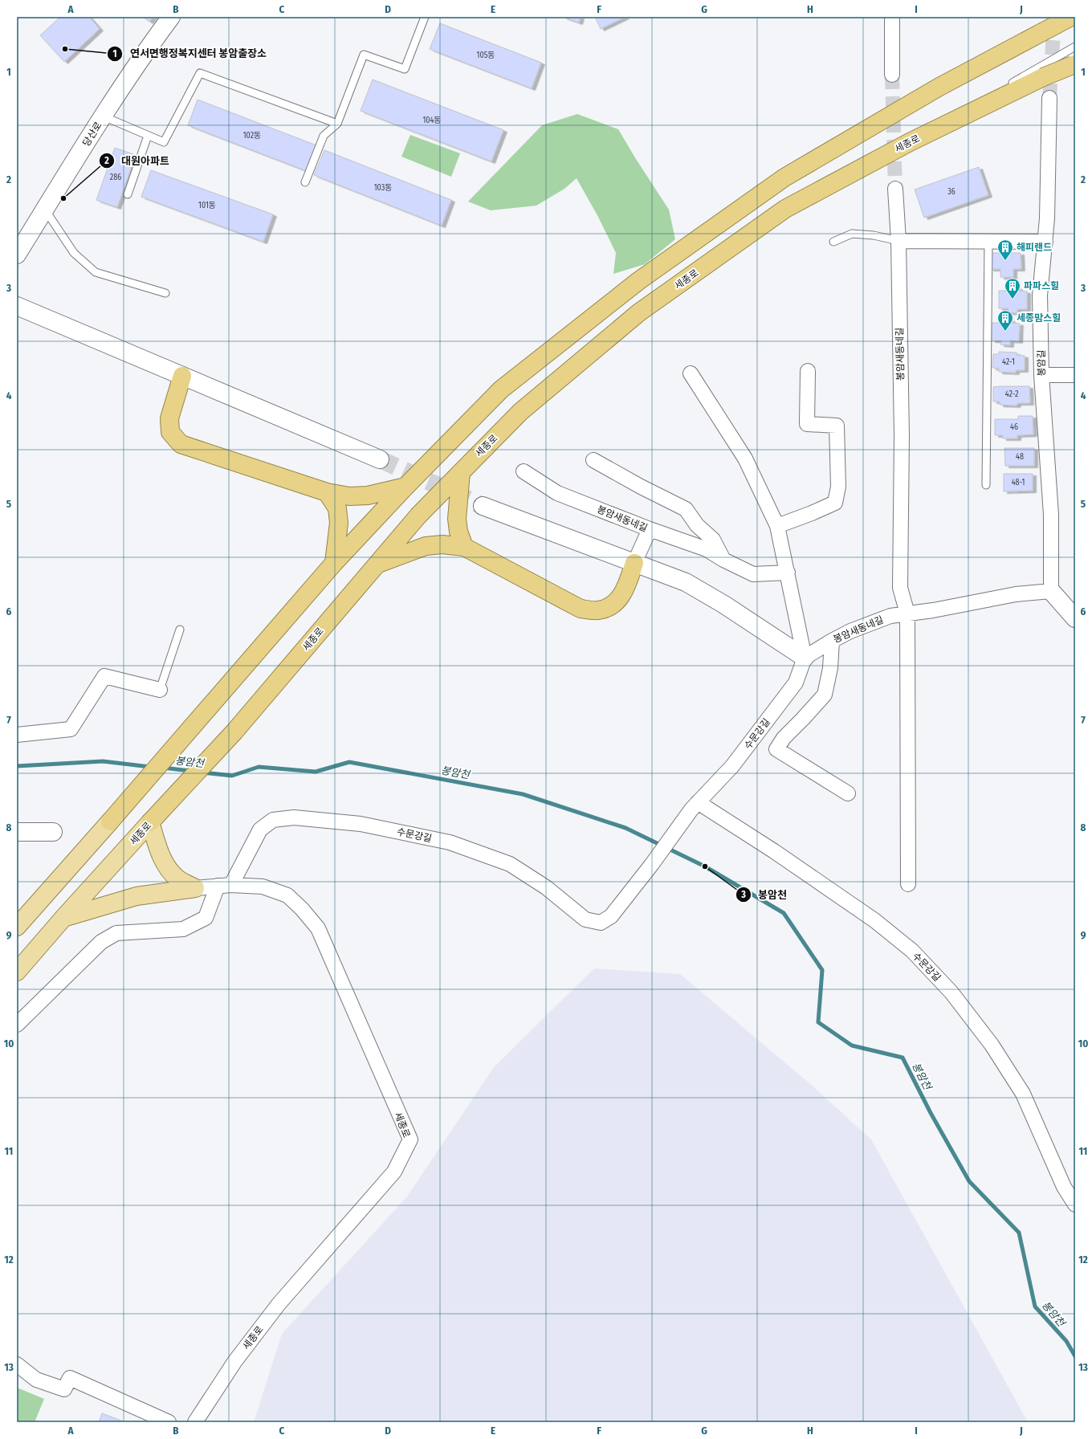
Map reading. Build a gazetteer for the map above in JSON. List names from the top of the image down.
{
  "streets": {
    "highway": ["세종로"],
    "street": [
      "당산로",
      "봉암새동네길",
      "봉암길",
      "수문강길"
    ]
  },
  "crossings": [
    ["세종로", "수문강길"],
    ["봉암새동네길", "봉암길"],
    ["봉암새동네길", "수문강길"]
  ],
  "water": ["봉암천"],
  "places": {
    "other": ["연서면행정복지센터 봉암출장소", "대원아파트", "봉암천"],
    "building": ["해피랜드", "파파스힐", "세종맘스힐"]
  },
  "house_numbers": [
    "105동",
    "104동",
    "102동",
    "286",
    "103동",
    "36",
    "101동",
    "42-1",
    "42-2",
    "46",
    "48",
    "48-1"
  ],
  "grid": {
    "columns": [
      "A",
      "B",
      "C",
      "D",
      "E",
      "F",
      "G",
      "H",
      "I",
      "J"
    ],
    "rows": [
      "1",
      "2",
      "3",
      "4",
      "5",
      "6",
      "7",
      "8",
      "9",
      "10",
      "11",
      "12",
      "13"
    ]
  }
}
